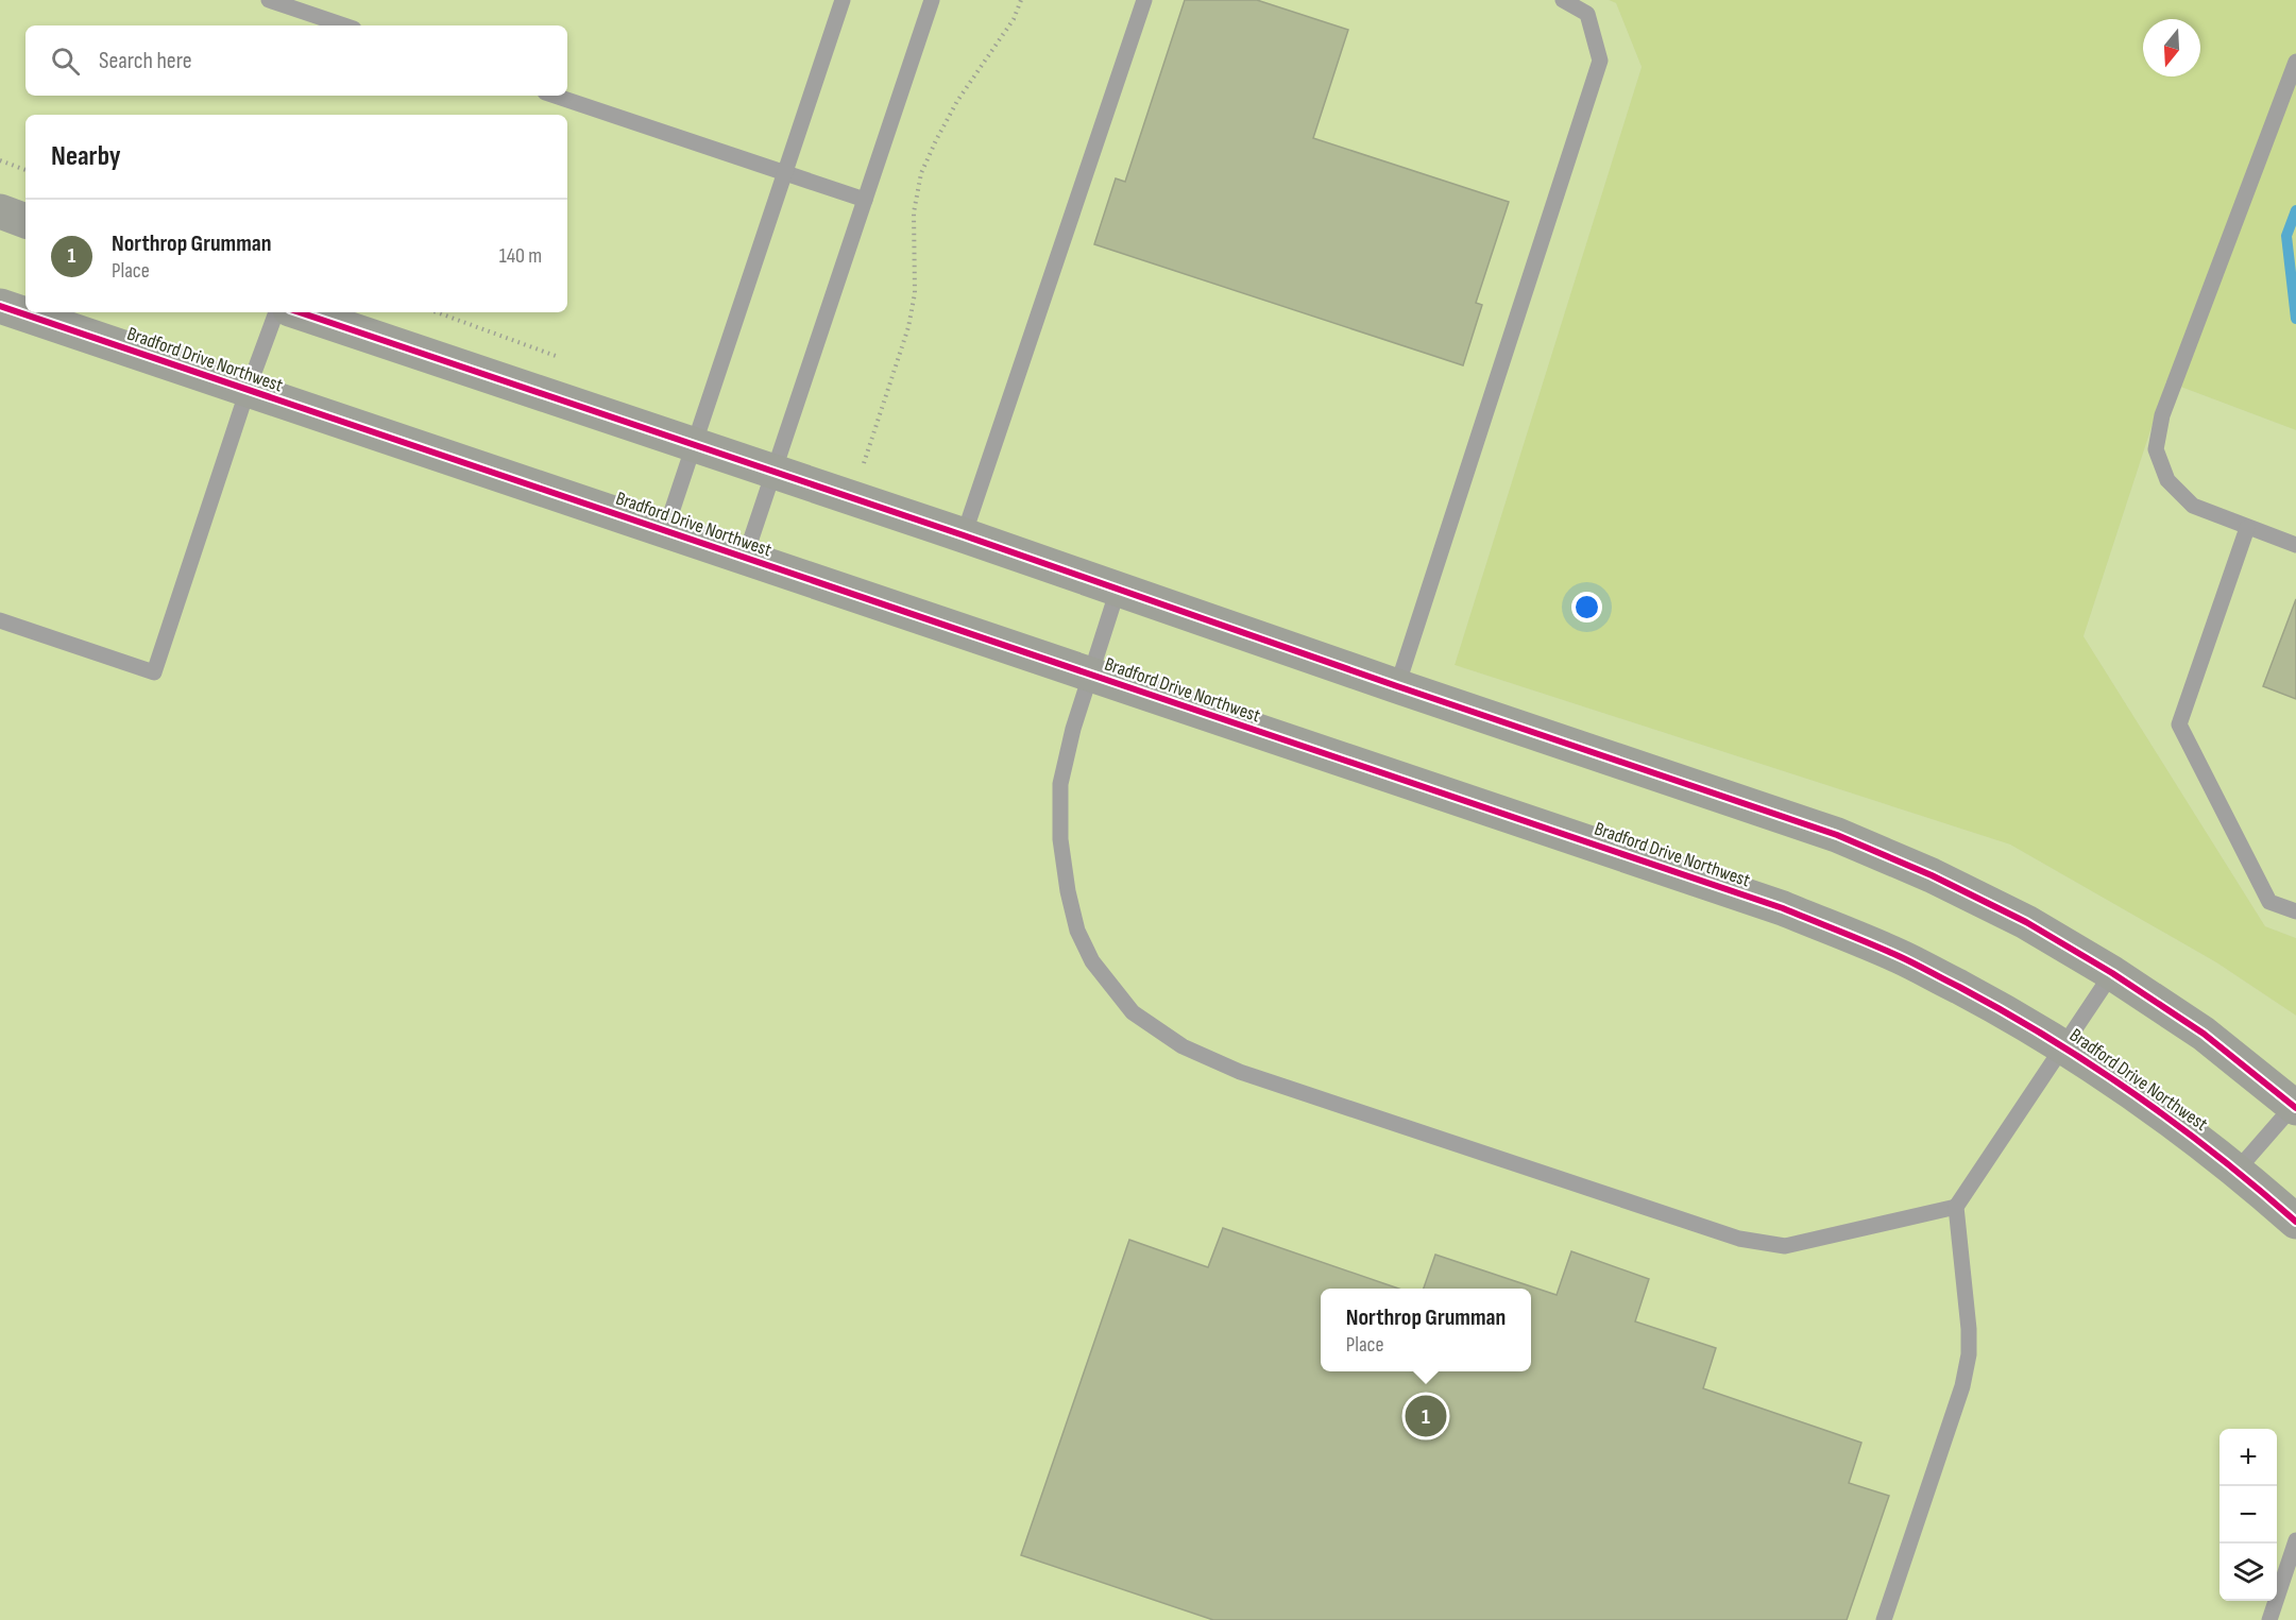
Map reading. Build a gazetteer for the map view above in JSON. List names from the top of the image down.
{
  "streets": {
    "main road": ["Bradford Drive Northwest"]
  },
  "north": "bottom",
  "page": {
    "search": "Search here",
    "heading": "Nearby",
    "list": [
      {
        "mark": "1",
        "name": "Northrop Grumman",
        "note": "Place",
        "value": "140 m"
      }
    ],
    "popup": ["Northrop Grumman", "Place"],
    "pins": "1",
    "map_buttons": ["+", "−"]
  }
}
